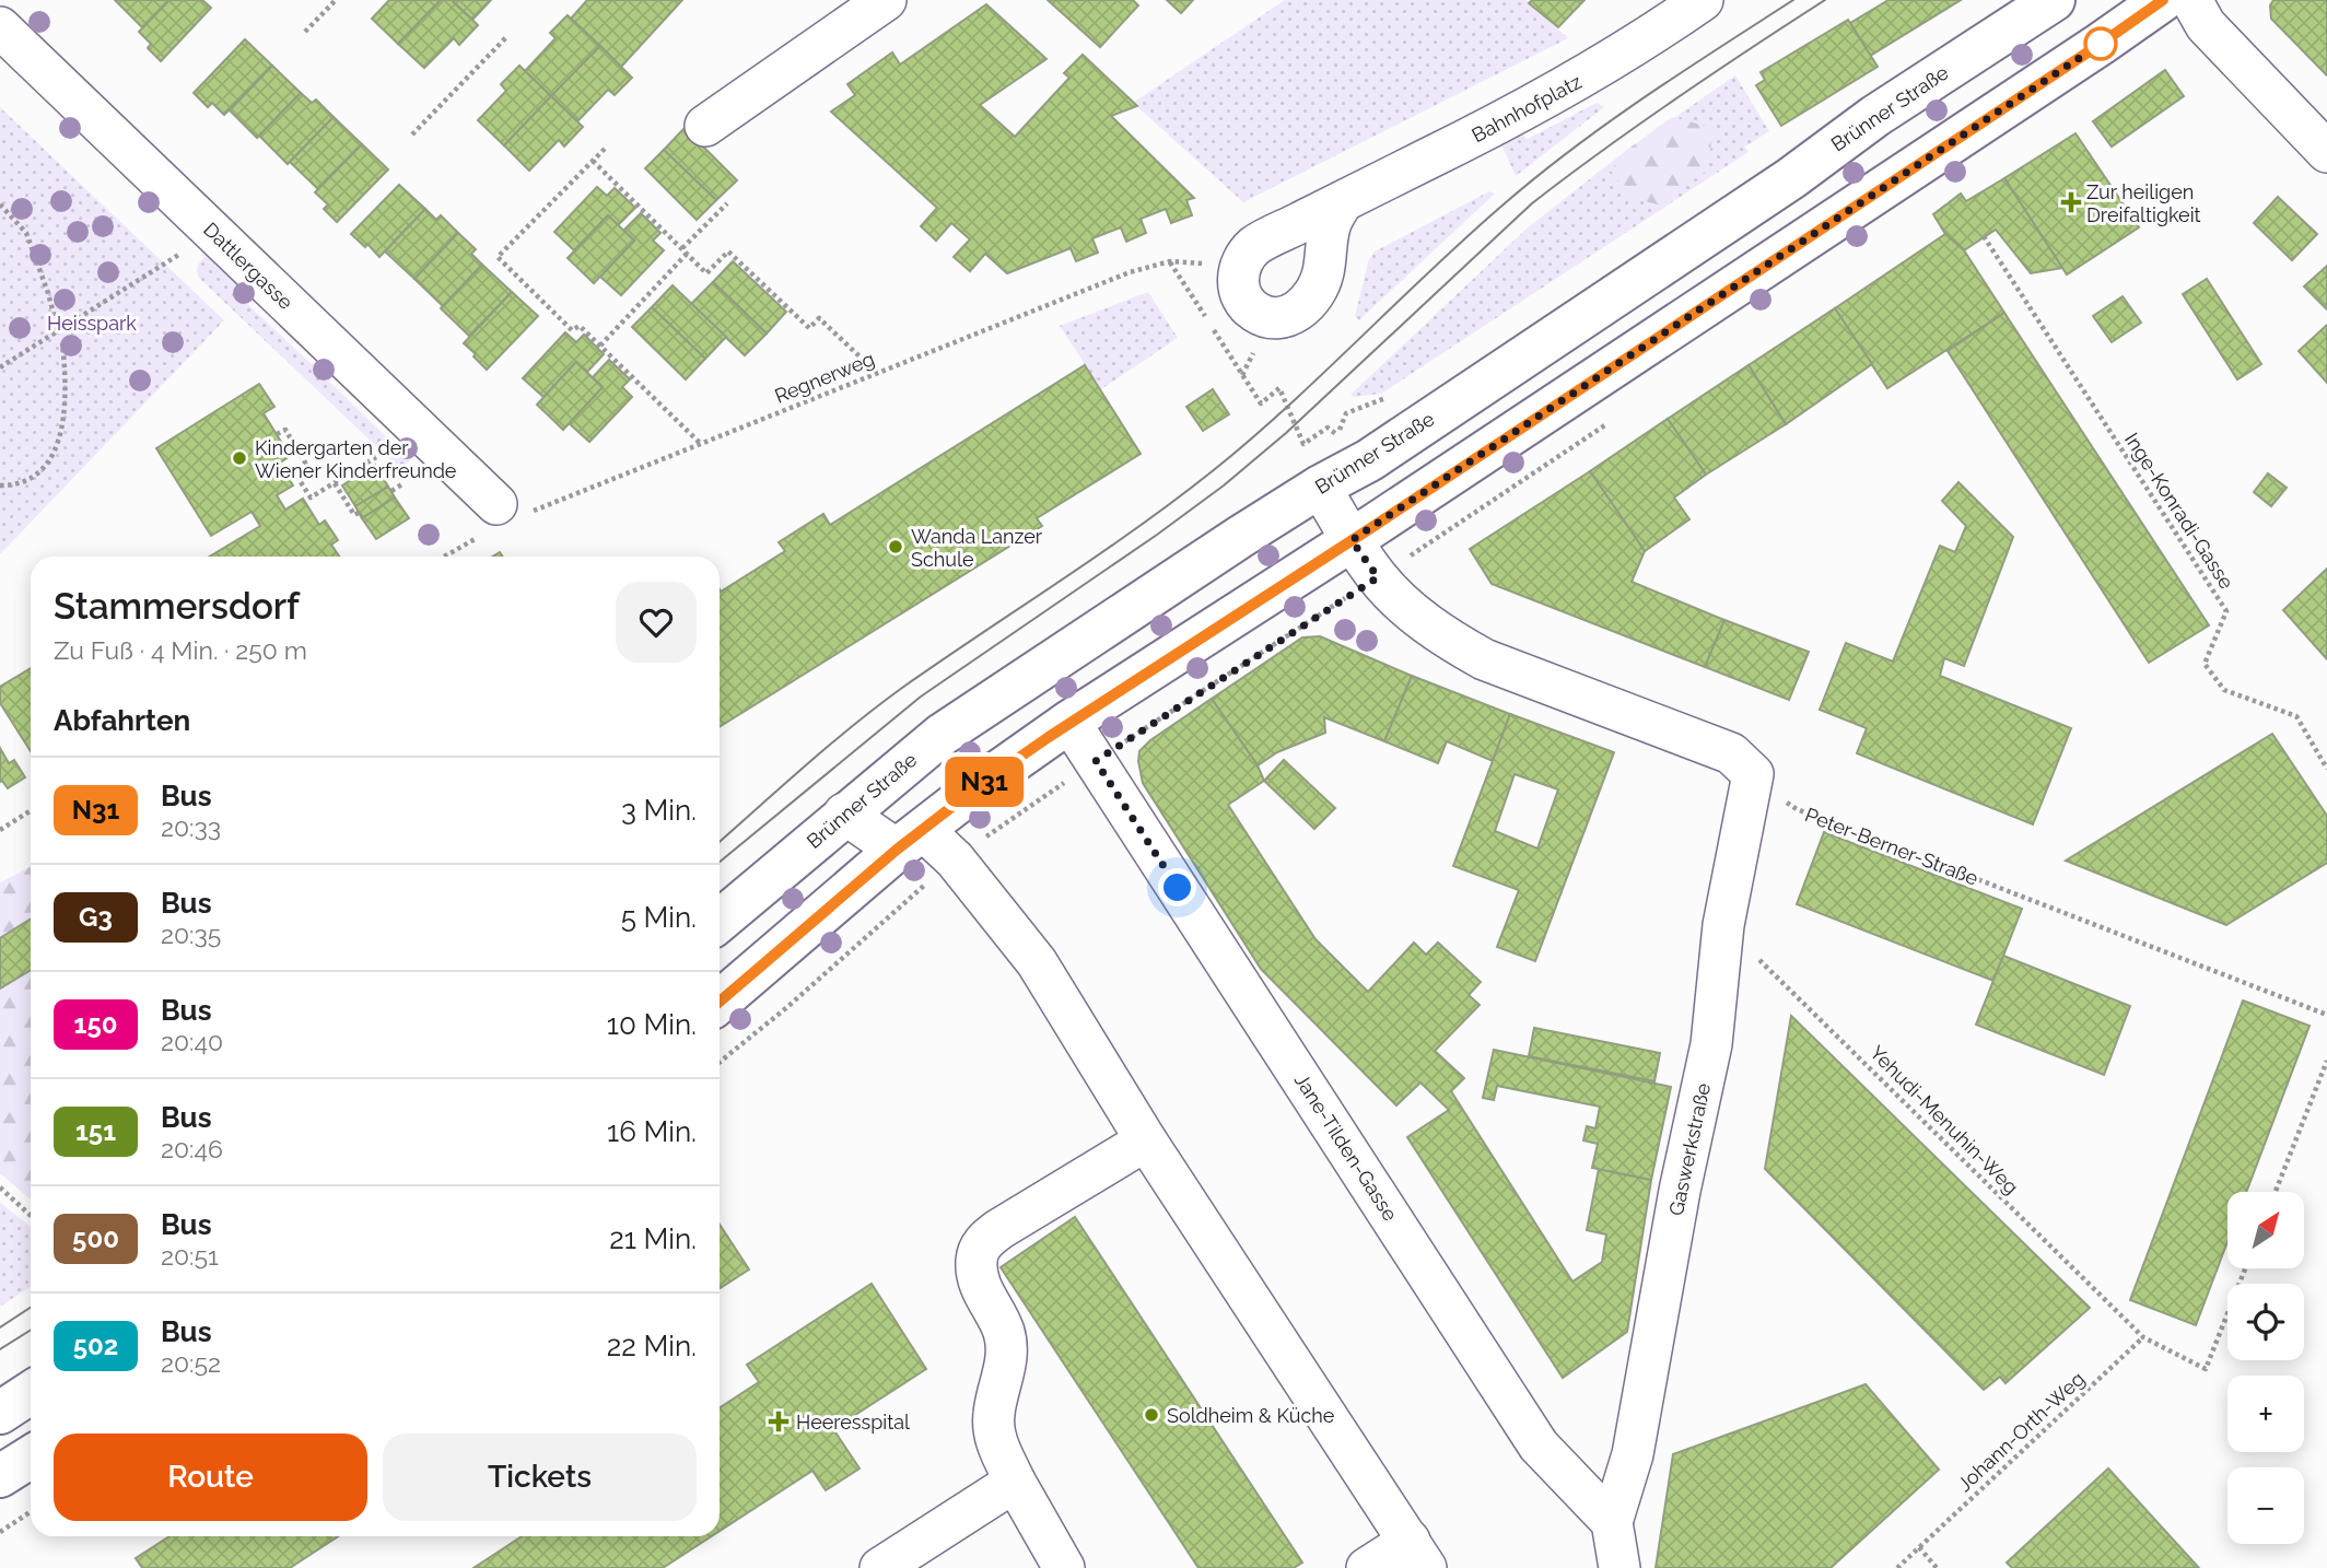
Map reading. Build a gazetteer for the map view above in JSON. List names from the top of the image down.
{
  "streets": {
    "main road": ["Brünner Straße"],
    "street": [
      "Bahnhofplatz",
      "Dattlergasse",
      "Jane-Tilden-Gasse",
      "Gaswerkstraße"
    ],
    "path": [
      "Regnerweg",
      "Inge-Konradi-Gasse",
      "Peter-Berner-Straße",
      "Yehudi-Menuhin-Weg",
      "Johann-Orth-Weg"
    ]
  },
  "crossings": [
    ["Bahnhofplatz", "Regnerweg"],
    ["Dattlergasse", "Regnerweg"],
    ["Peter-Berner-Straße", "Gaswerkstraße"],
    ["Yehudi-Menuhin-Weg", "Gaswerkstraße"],
    ["Yehudi-Menuhin-Weg", "Johann-Orth-Weg"],
    ["Jane-Tilden-Gasse", "Gaswerkstraße"]
  ],
  "parks": ["Heisspark"],
  "places": {
    "health": ["Zur heiligen Dreifaltigkeit", "Heeresspital"],
    "other": ["Kindergarten der Wiener Kinderfreunde", "Wanda Lanzer Schule", "Soldheim & Küche"]
  },
  "lines": ["bus line N31"],
  "north": "top right",
  "page": {
    "on_map": "N31",
    "heading": [
      ["Stammersdorf", "Zu Fuß · 4 Min. · 250 m"],
      "Abfahrten"
    ],
    "list": [
      {
        "mark": "N31",
        "name": "Bus",
        "note": "20:33",
        "value": "3 Min."
      },
      {
        "mark": "G3",
        "name": "Bus",
        "note": "20:35",
        "value": "5 Min."
      },
      {
        "mark": "150",
        "name": "Bus",
        "note": "20:40",
        "value": "10 Min."
      },
      {
        "mark": "151",
        "name": "Bus",
        "note": "20:46",
        "value": "16 Min."
      },
      {
        "mark": "500",
        "name": "Bus",
        "note": "20:51",
        "value": "21 Min."
      },
      {
        "mark": "502",
        "name": "Bus",
        "note": "20:52",
        "value": "22 Min."
      }
    ],
    "map_buttons": ["+", "−"],
    "buttons": ["Route", "Tickets"]
  }
}
